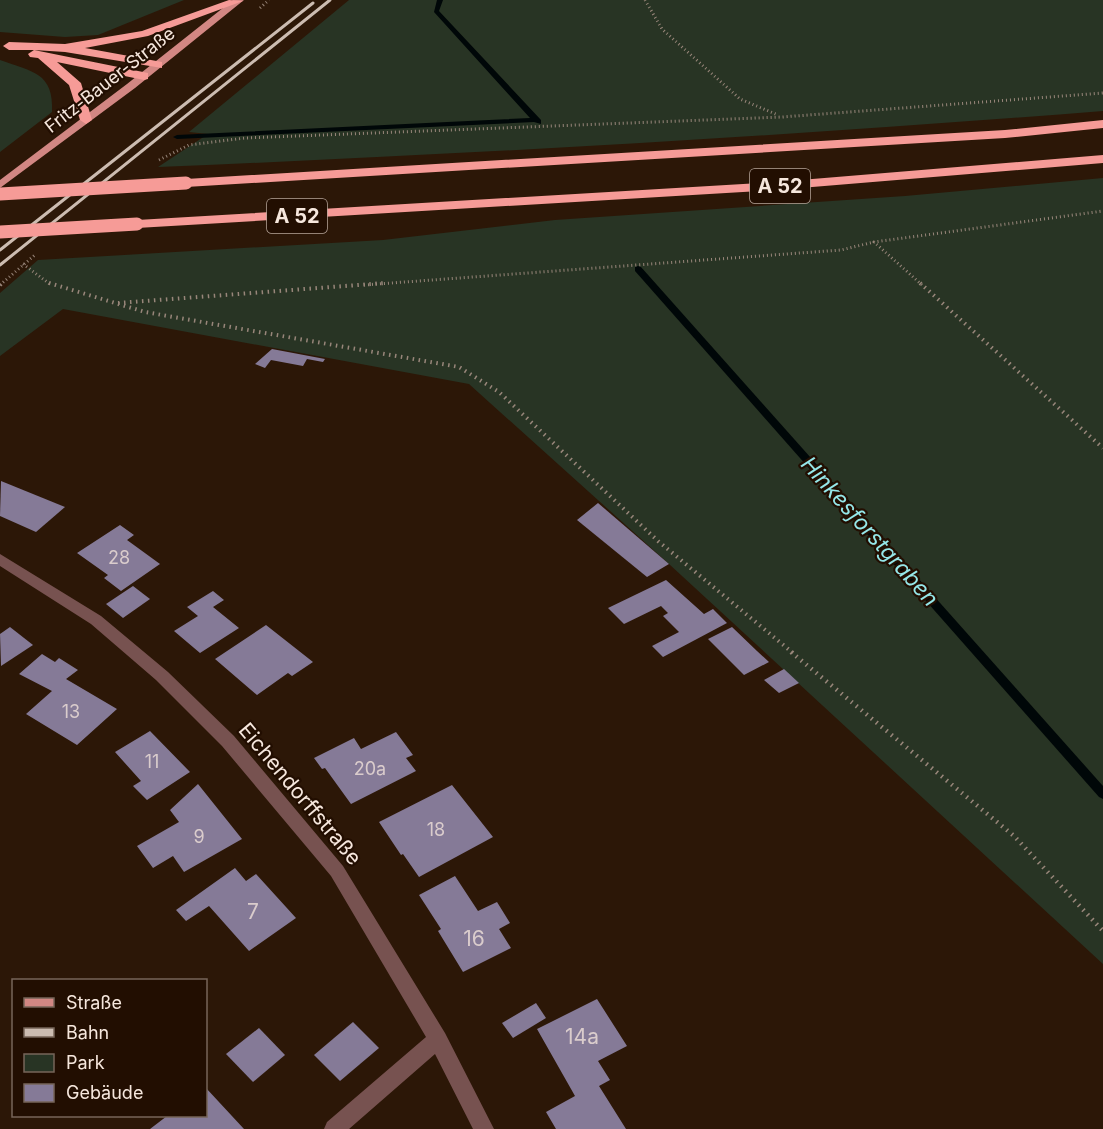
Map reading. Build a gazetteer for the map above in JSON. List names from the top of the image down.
{
  "streets": {
    "highway": ["A 52"],
    "main road": ["Fritz-Bauer-Straße"],
    "street": ["Eichendorffstraße"]
  },
  "water": ["Hinkesforstgraben"],
  "house_numbers": [
    "28",
    "13",
    "11",
    "20a",
    "18",
    "9",
    "7",
    "16",
    "14a"
  ],
  "legend": [
    "Straße",
    "Bahn",
    "Park",
    "Gebäude"
  ]
}
